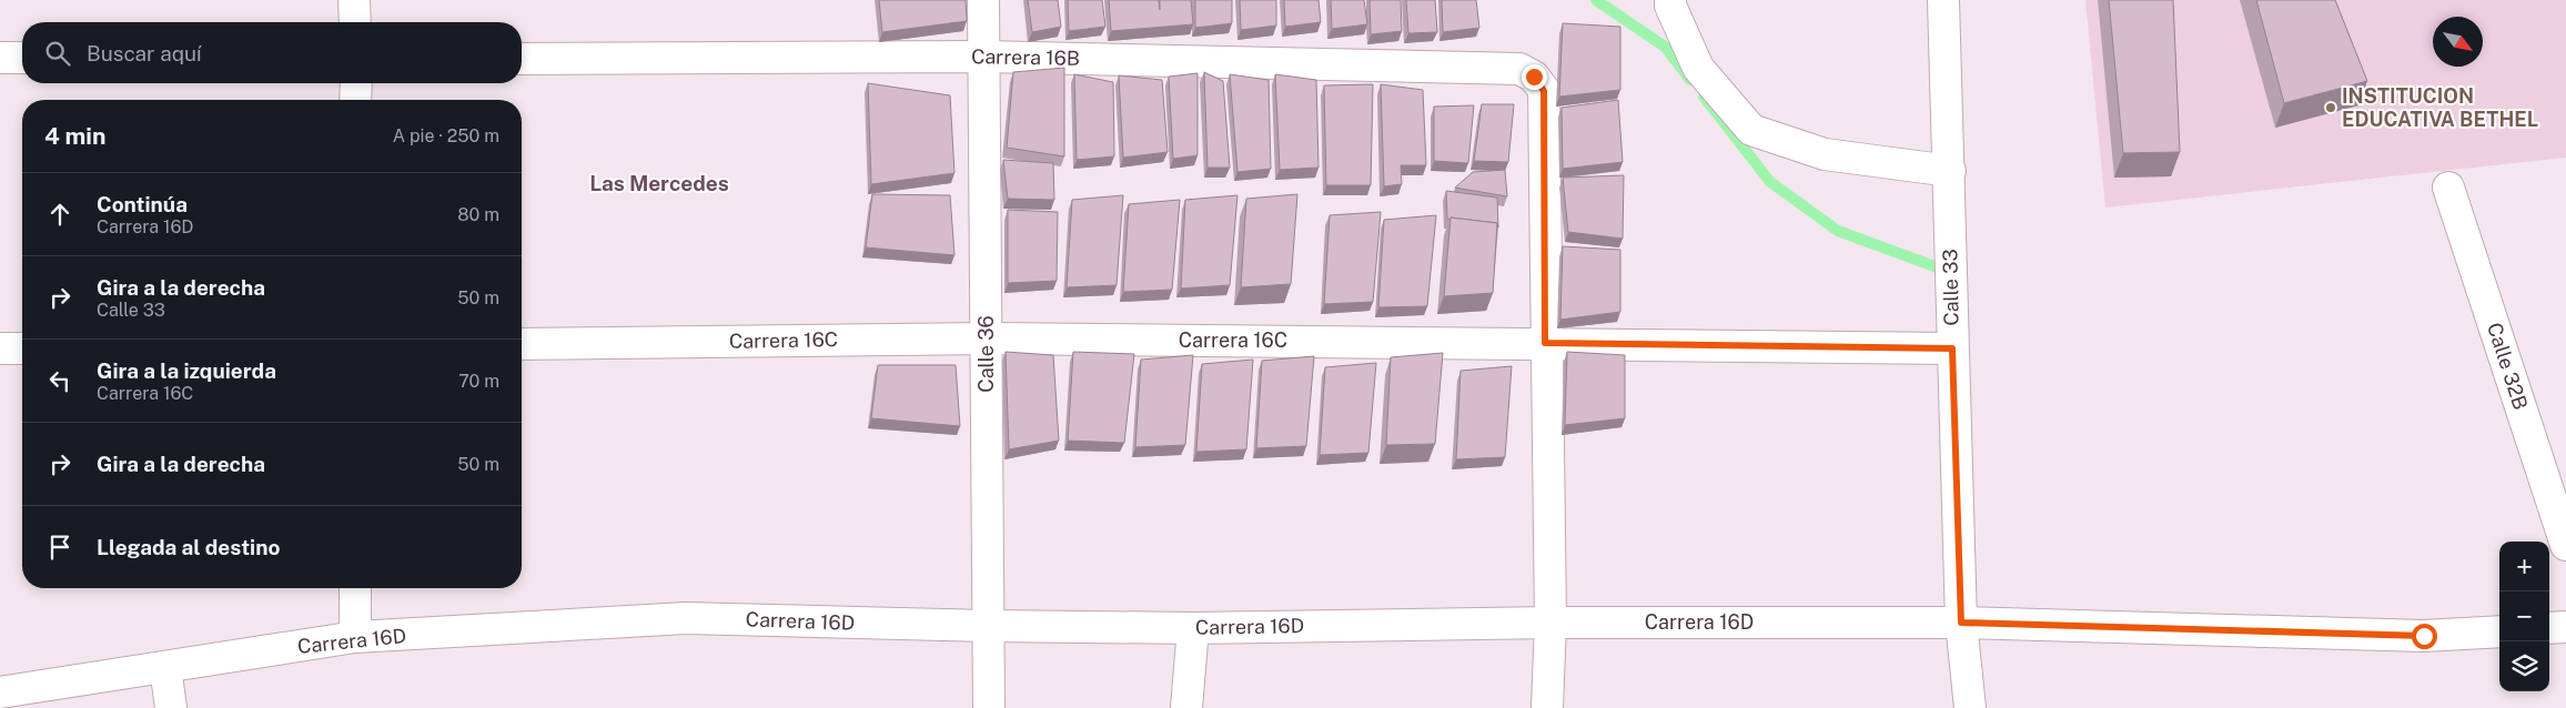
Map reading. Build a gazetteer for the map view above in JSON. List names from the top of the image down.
{
  "streets": {
    "street": [
      "Carrera 16B",
      "Calle 33",
      "Carrera 16C",
      "Calle 36",
      "Calle 32B",
      "Carrera 16D"
    ]
  },
  "crossings": [
    ["Carrera 16B", "Carrera 16C"],
    ["Carrera 16B", "Calle 36"],
    ["Calle 33", "Carrera 16C"],
    ["Calle 33", "Carrera 16D"],
    ["Carrera 16C", "Calle 36"],
    ["Calle 36", "Carrera 16D"]
  ],
  "districts": ["Las Mercedes"],
  "places": ["INSTITUCION EDUCATIVA BETHEL"],
  "north": "bottom right",
  "page": {
    "search": "Buscar aquí",
    "heading": ["4 min", "A pie · 250 m"],
    "list": [
      ["Continúa", "Carrera 16D", "80 m"],
      ["Gira a la derecha", "Calle 33", "50 m"],
      ["Gira a la izquierda", "Carrera 16C", "70 m"],
      ["Gira a la derecha", "50 m"],
      "Llegada al destino"
    ],
    "map_buttons": ["+", "−"]
  }
}
